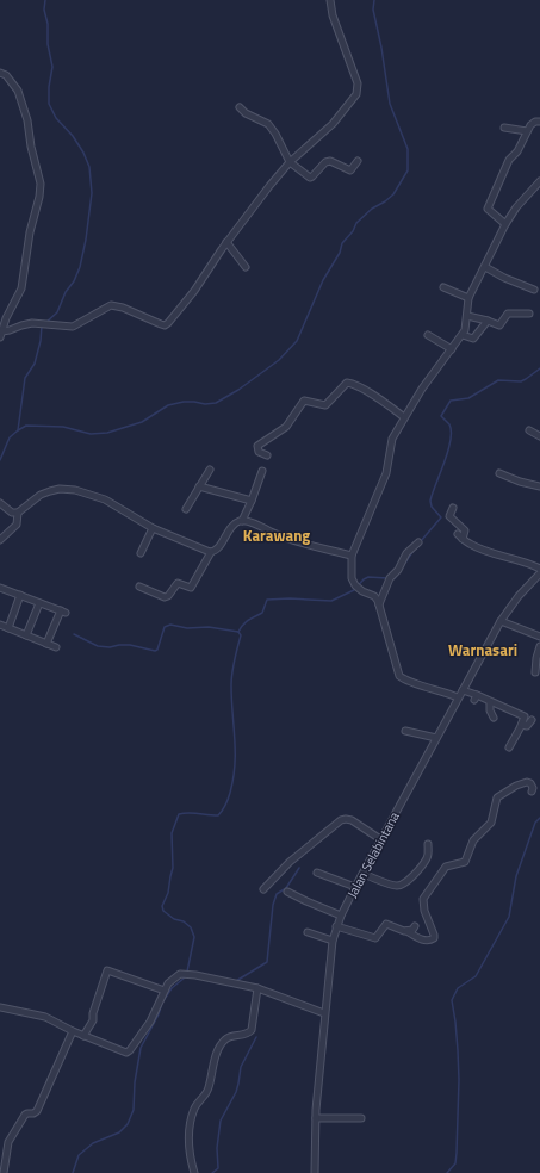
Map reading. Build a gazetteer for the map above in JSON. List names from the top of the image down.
{
  "streets": {
    "street": ["Jalan Selabintana"]
  },
  "districts": ["Karawang", "Warnasari"]
}
